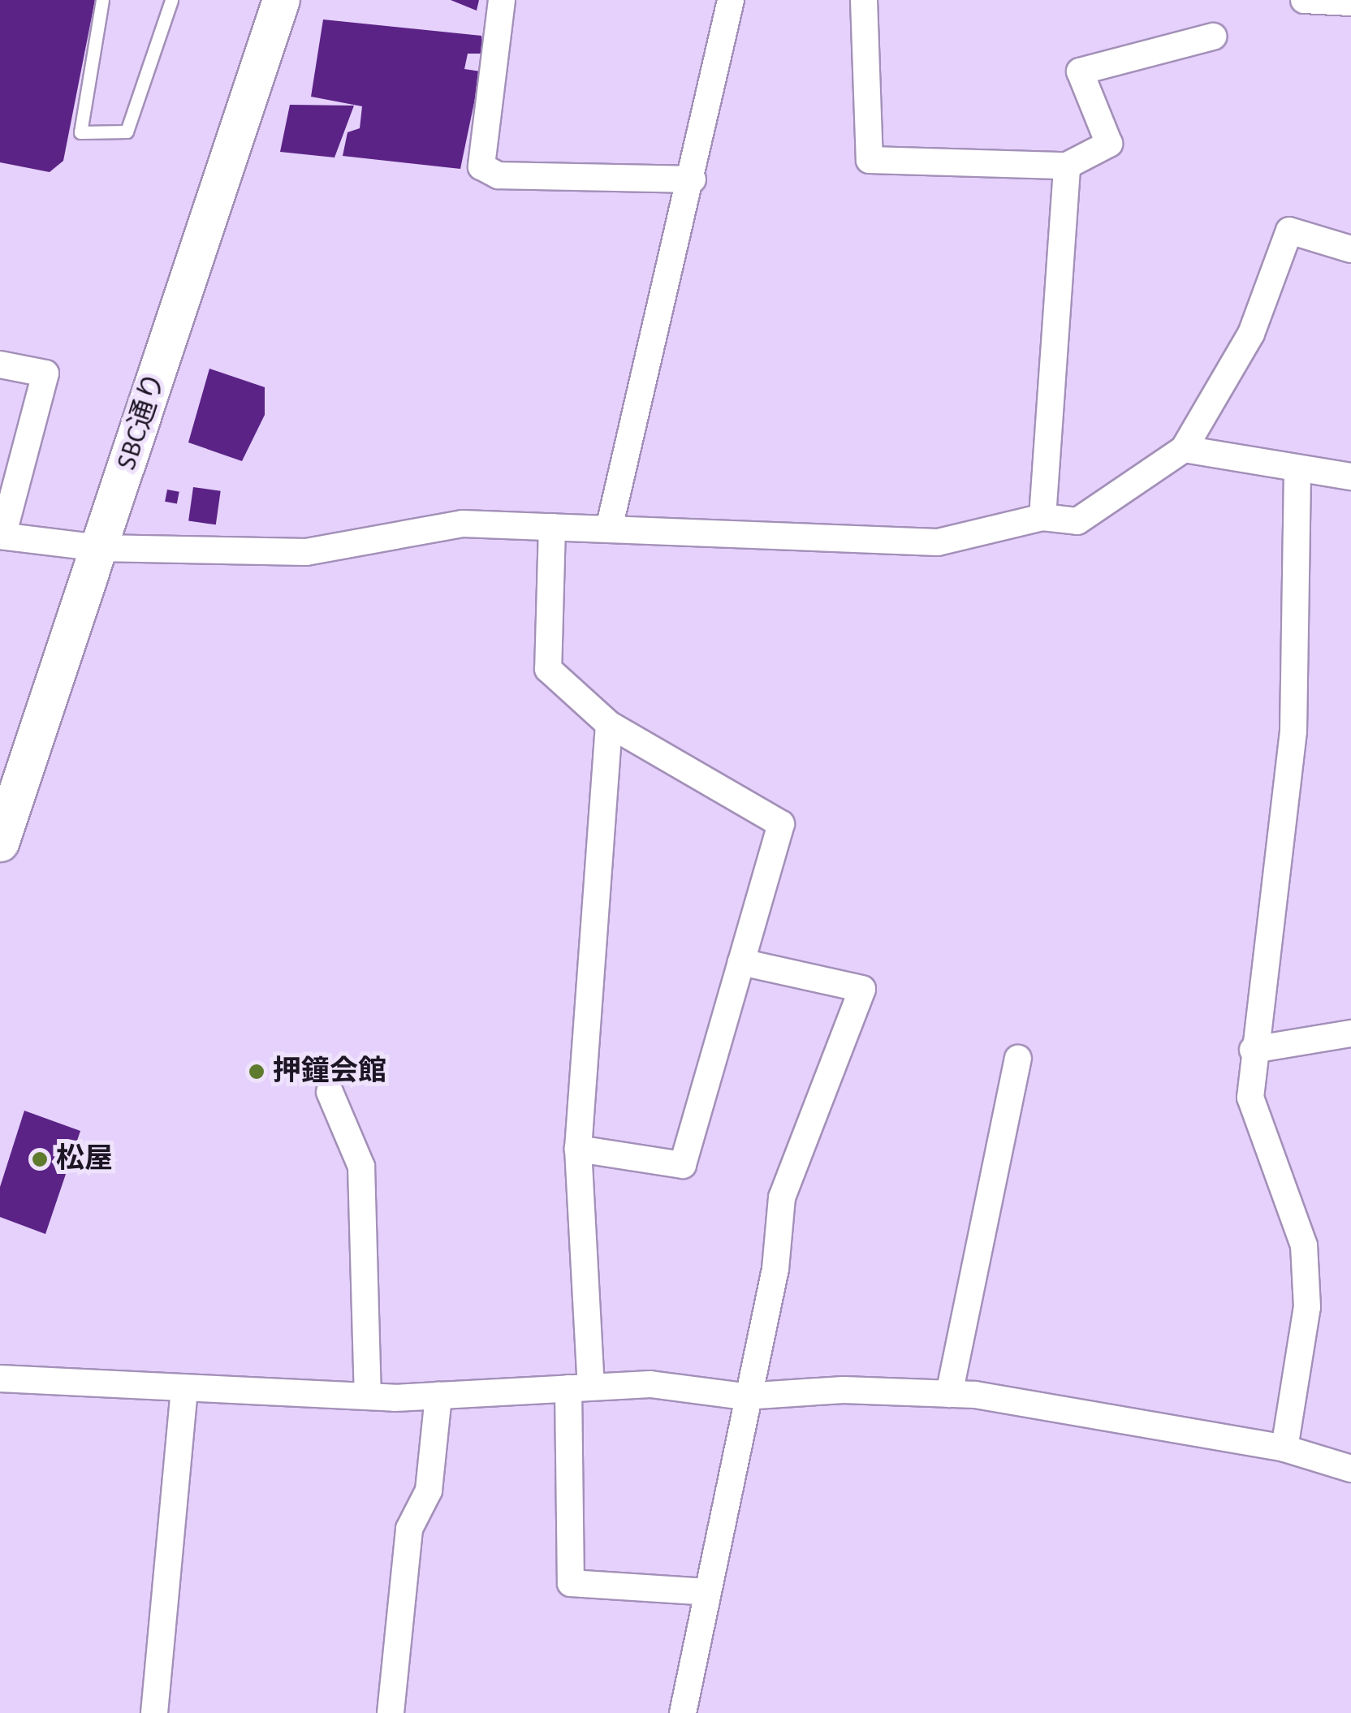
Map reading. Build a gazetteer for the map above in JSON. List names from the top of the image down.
{
  "streets": {
    "street": ["SBC通り"]
  },
  "places": ["押鐘会館", "松屋"]
}
